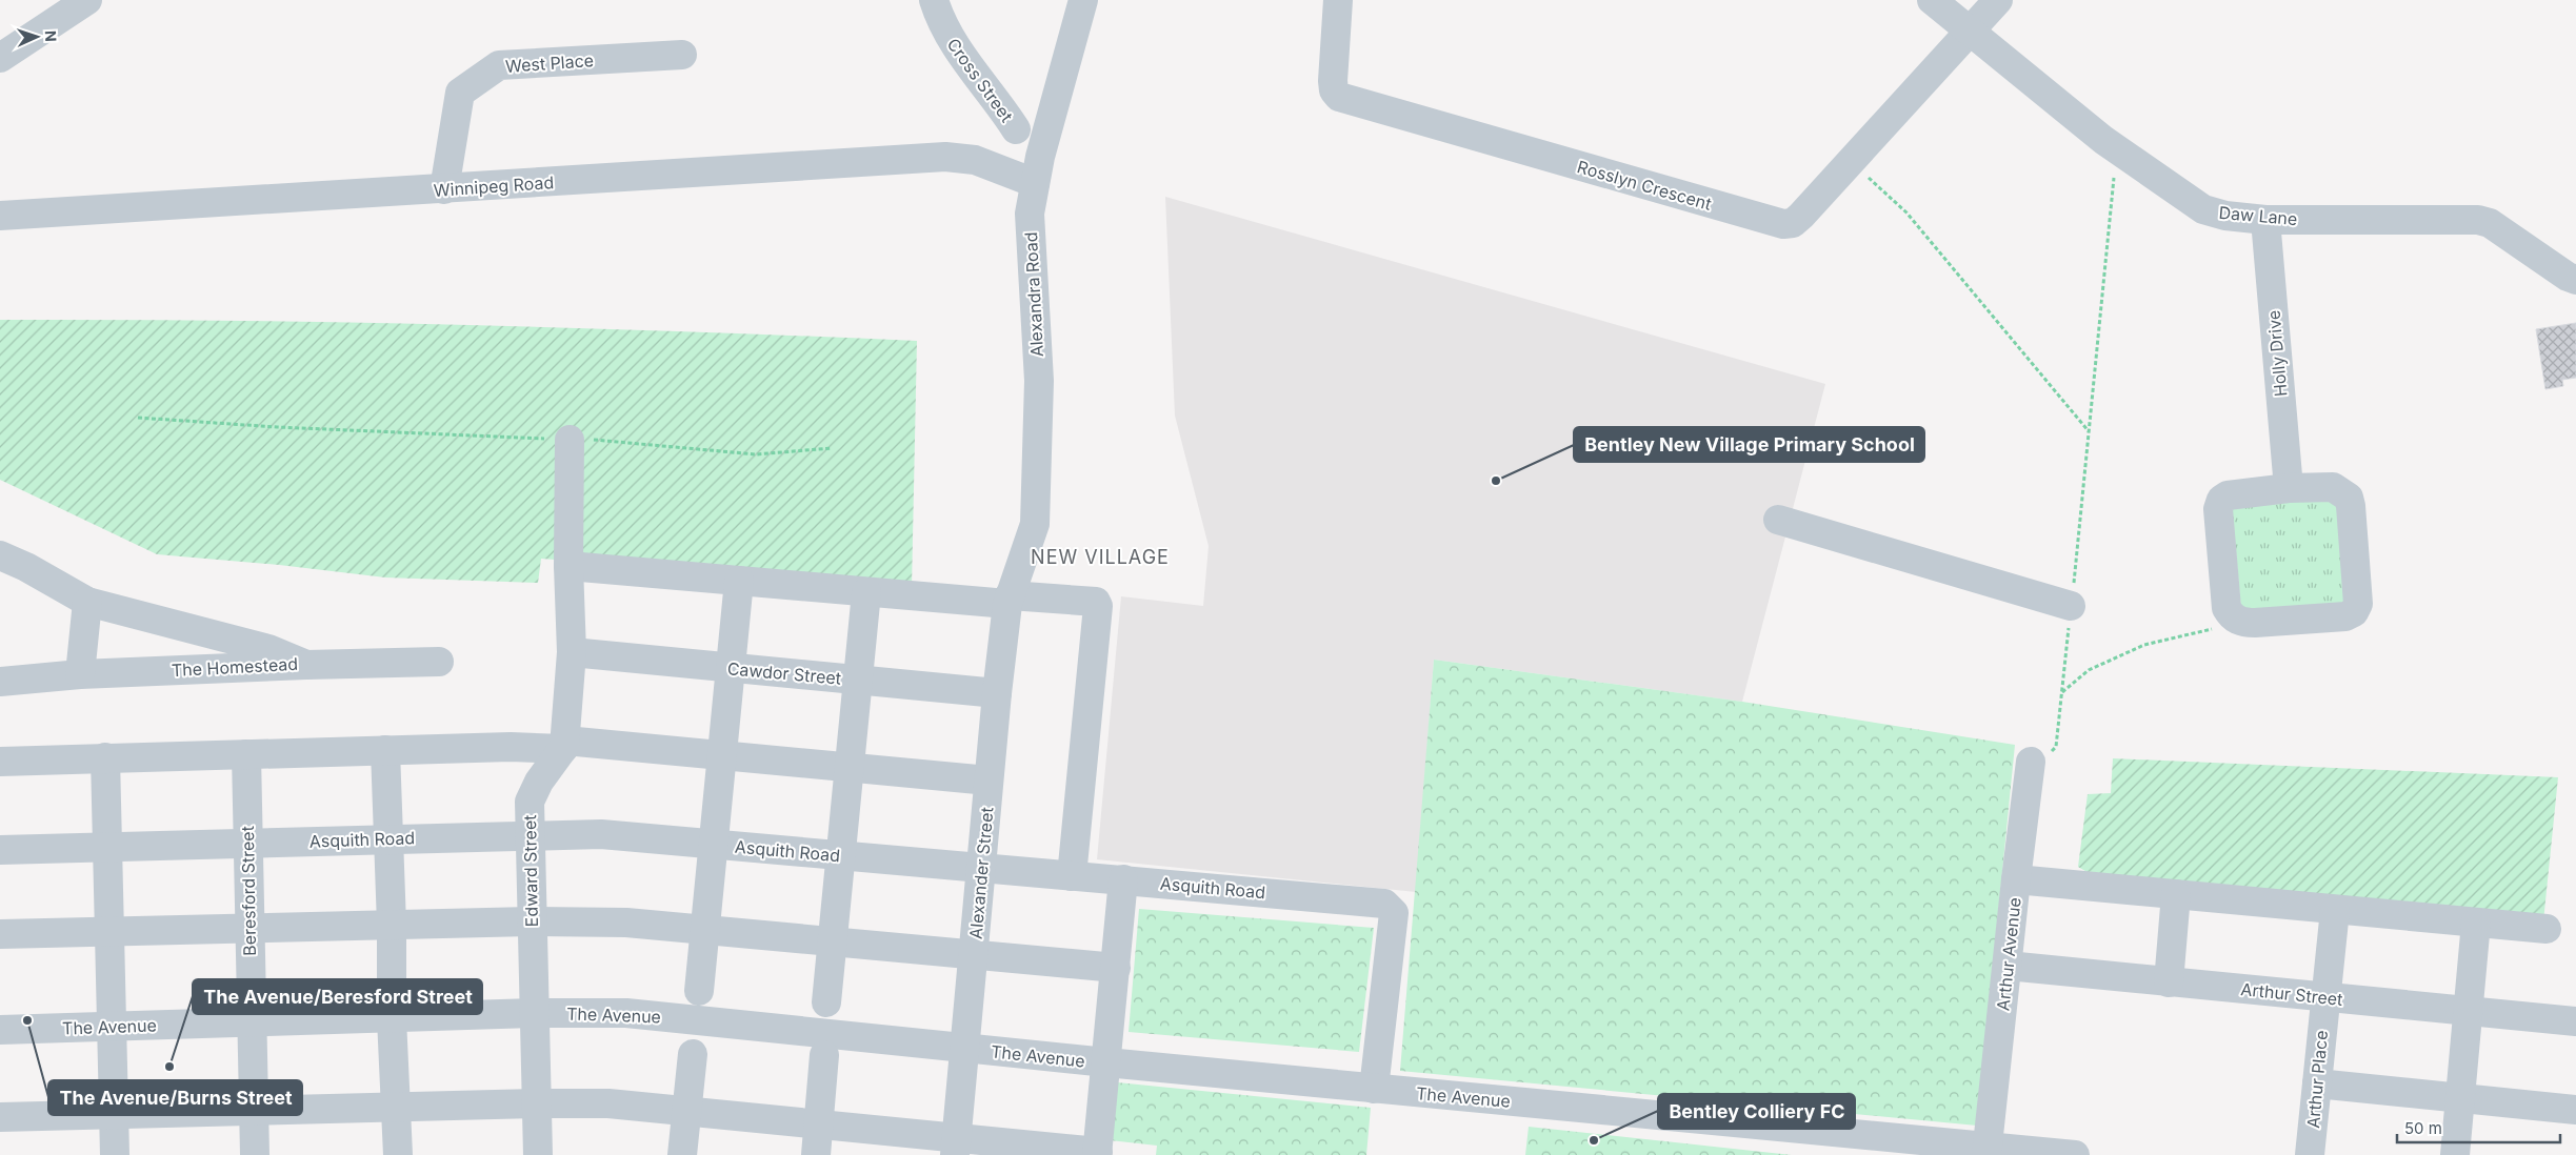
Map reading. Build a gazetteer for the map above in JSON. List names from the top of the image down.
{
  "streets": {
    "street": [
      "West Place",
      "Cross Street",
      "Rosslyn Crescent",
      "Winnipeg Road",
      "Daw Lane",
      "Alexandra Road",
      "Holly Drive",
      "The Homestead",
      "Cawdor Street",
      "Asquith Road",
      "Edward Street",
      "Alexander Street",
      "Beresford Street",
      "Arthur Avenue",
      "Arthur Street",
      "The Avenue",
      "Arthur Place"
    ]
  },
  "crossings": [
    ["West Place", "Winnipeg Road"],
    ["Rosslyn Crescent", "Daw Lane"],
    ["Winnipeg Road", "Alexandra Road"],
    ["Daw Lane", "Holly Drive"],
    ["Alexandra Road", "Alexander Street"],
    ["Cawdor Street", "Alexander Street"],
    ["Asquith Road", "Edward Street"],
    ["Asquith Road", "Alexander Street"],
    ["Asquith Road", "Beresford Street"],
    ["Asquith Road", "The Avenue"],
    ["Edward Street", "The Avenue"],
    ["Alexander Street", "The Avenue"],
    ["Beresford Street", "The Avenue"],
    ["Arthur Avenue", "Arthur Street"],
    ["Arthur Avenue", "The Avenue"],
    ["Arthur Street", "Arthur Place"]
  ],
  "districts": ["NEW VILLAGE"],
  "places": [
    "Bentley New Village Primary School",
    "The Avenue/Burns Street",
    "The Avenue/Beresford Street",
    "Bentley Colliery FC"
  ],
  "scale_bar": "50 m",
  "north": "right"
}
